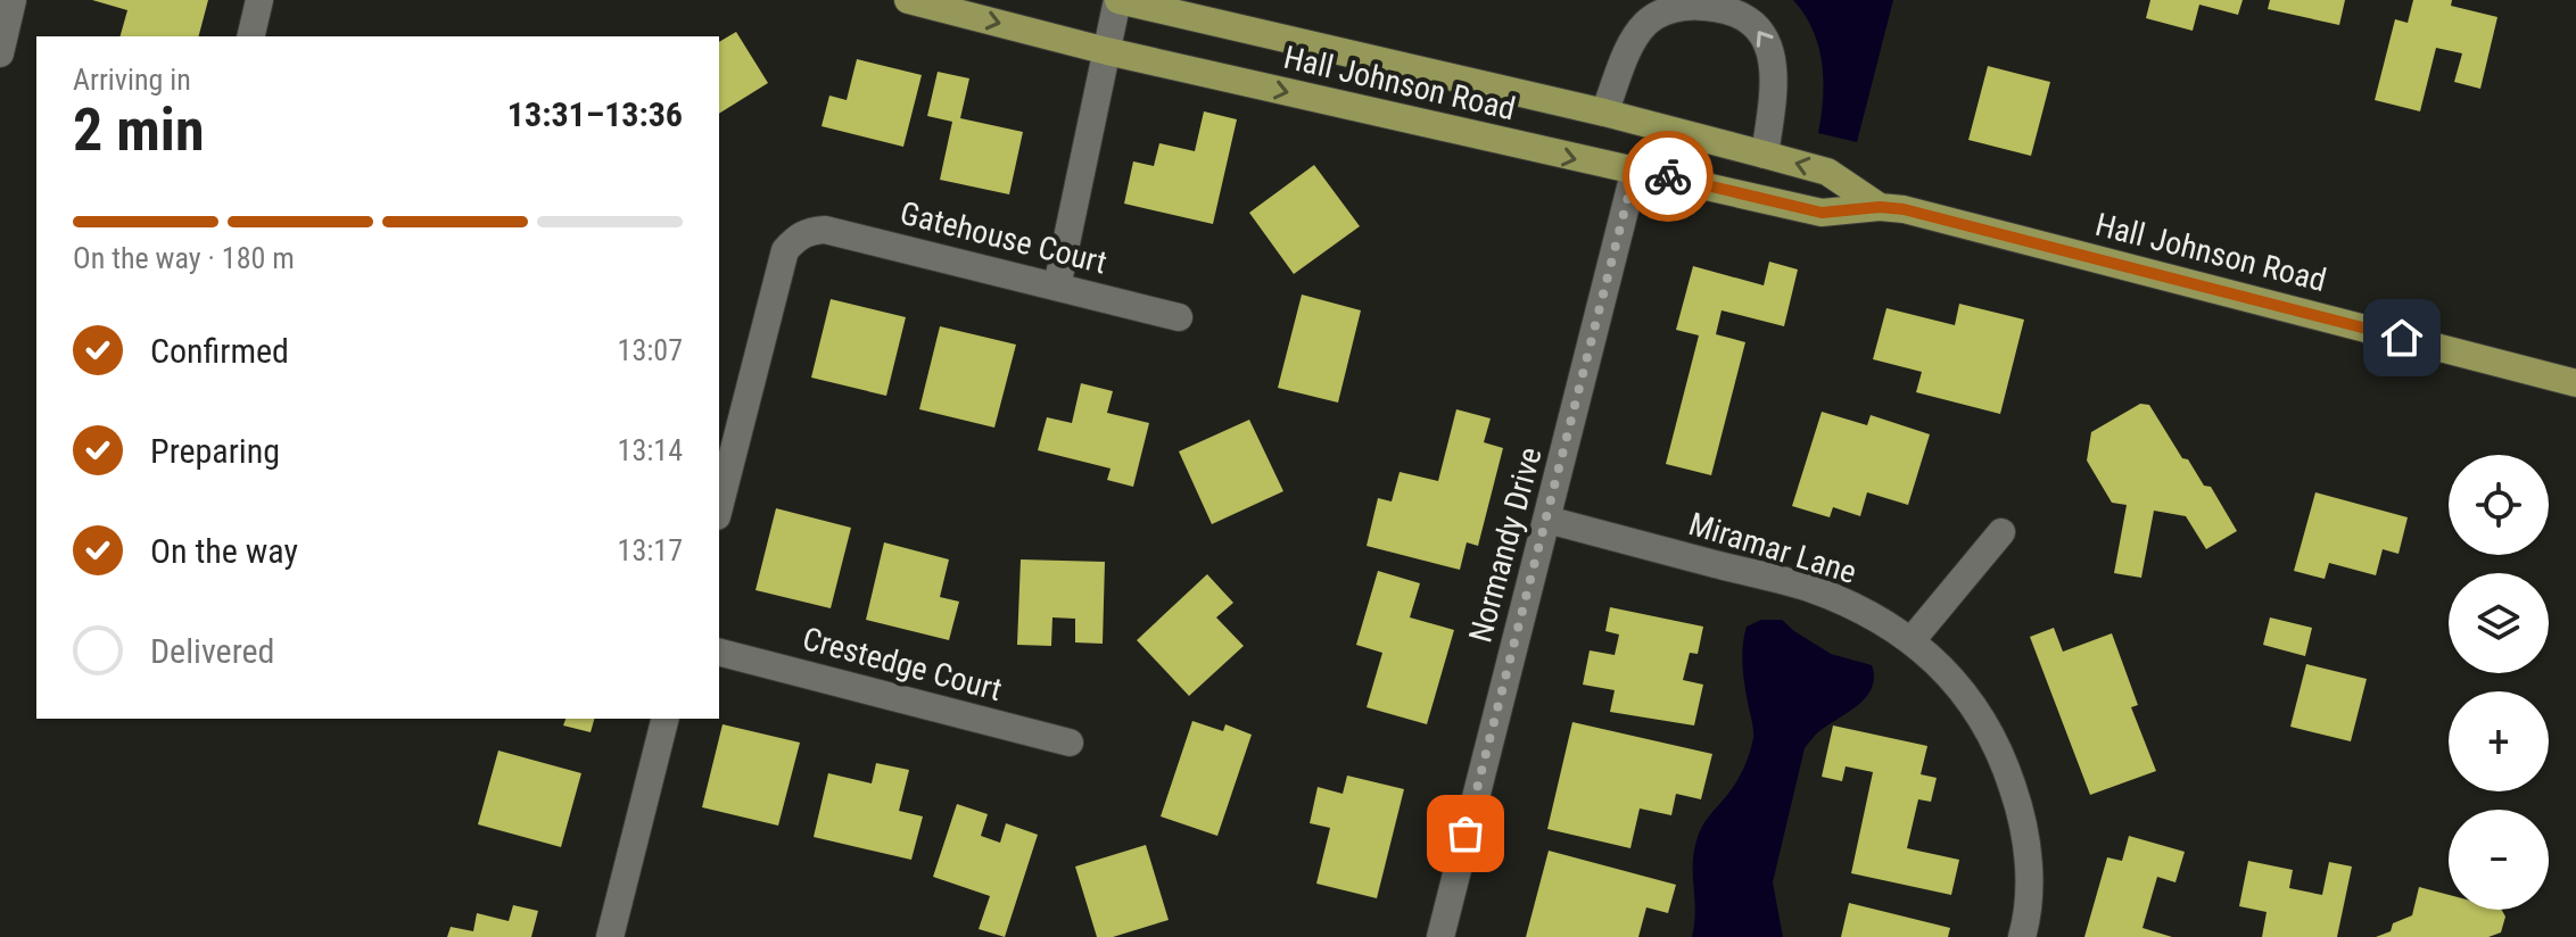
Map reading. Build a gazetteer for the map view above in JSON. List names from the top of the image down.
{
  "streets": {
    "main road": ["Hall Johnson Road"],
    "street": [
      "Gatehouse Court",
      "Normandy Drive",
      "Miramar Lane",
      "Crestedge Court"
    ]
  },
  "crossings": [
    ["Hall Johnson Road", "Normandy Drive"],
    ["Normandy Drive", "Miramar Lane"]
  ],
  "page": {
    "heading": ["2 min", "Arriving in", "13:31–13:36"],
    "bar": "On the way · 180 m",
    "list": [
      ["Confirmed", "13:07"],
      ["Preparing", "13:14"],
      ["On the way", "13:17"],
      "Delivered"
    ],
    "map_buttons": ["+", "−"]
  }
}
